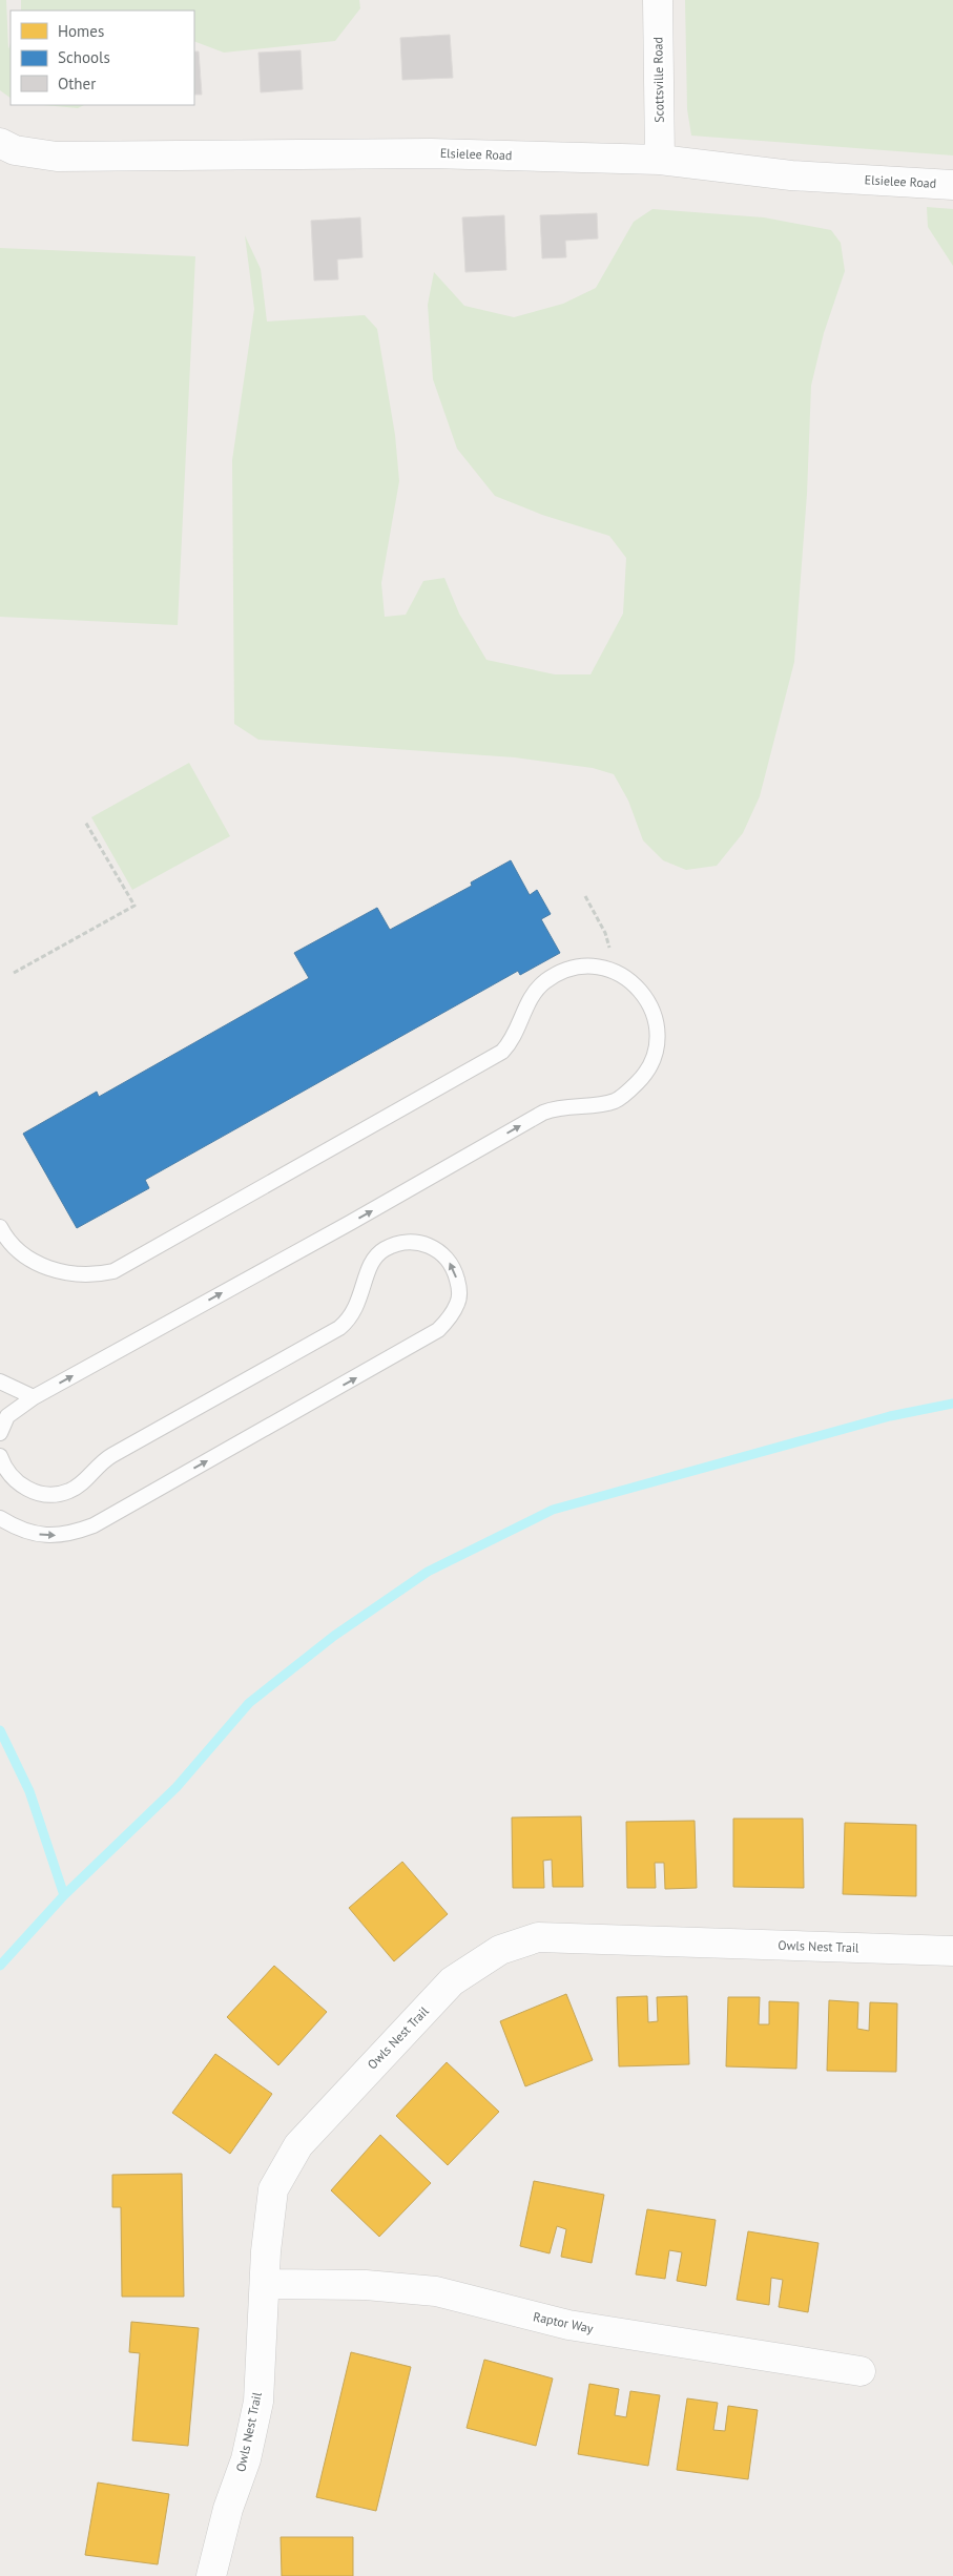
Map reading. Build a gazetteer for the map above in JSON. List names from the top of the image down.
{
  "streets": {
    "street": [
      "Scottsville Road",
      "Elsielee Road",
      "Owls Nest Trail",
      "Raptor Way"
    ]
  },
  "crossings": [
    ["Scottsville Road", "Elsielee Road"],
    ["Owls Nest Trail", "Raptor Way"]
  ],
  "legend": ["Homes", "Schools", "Other"]
}
